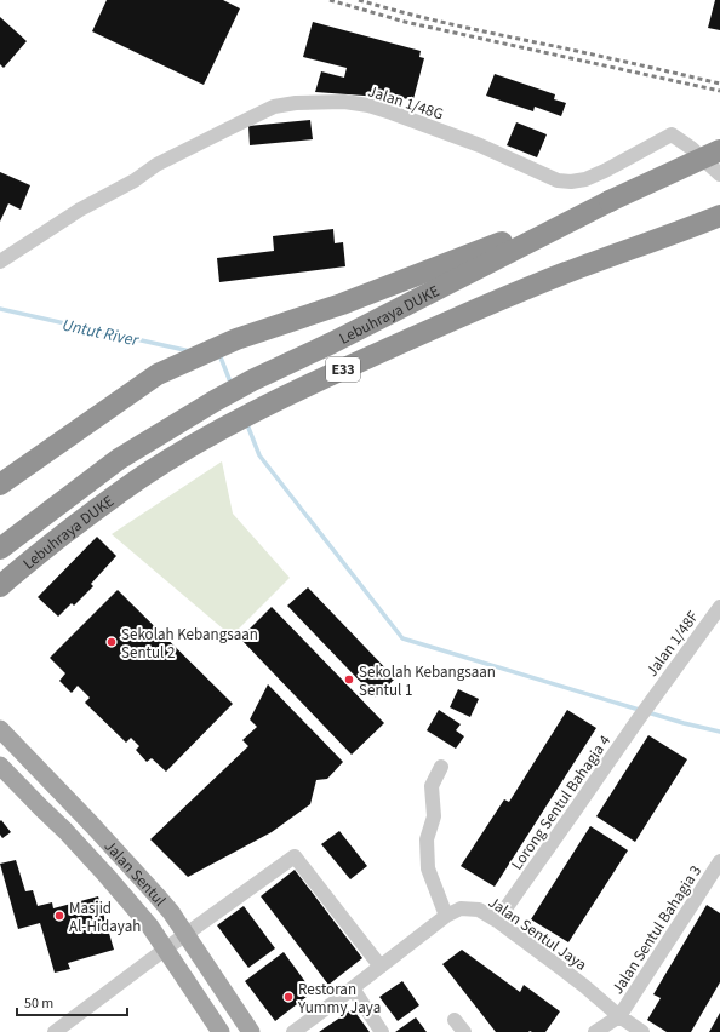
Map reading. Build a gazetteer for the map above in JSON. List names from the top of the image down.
{
  "streets": {
    "highway": ["Lebuhraya DUKE", "E33"],
    "main road": ["Jalan Sentul"],
    "street": [
      "Jalan 1/48G",
      "Jalan 1/48F",
      "Lorong Sentul Bahagia 4",
      "Jalan Sentul Bahagia 3",
      "Jalan Sentul Jaya"
    ]
  },
  "crossings": [
    ["Jalan 1/48F", "Lorong Sentul Bahagia 4"],
    ["Lorong Sentul Bahagia 4", "Jalan Sentul Jaya"],
    ["Jalan Sentul Bahagia 3", "Jalan Sentul Jaya"]
  ],
  "water": ["Untut River"],
  "places": [
    "Sekolah Kebangsaan Sentul 2",
    "Sekolah Kebangsaan Sentul 1",
    "Masjid Al-Hidayah",
    "Restoran Yummy Jaya"
  ],
  "scale_bar": "50 m"
}
